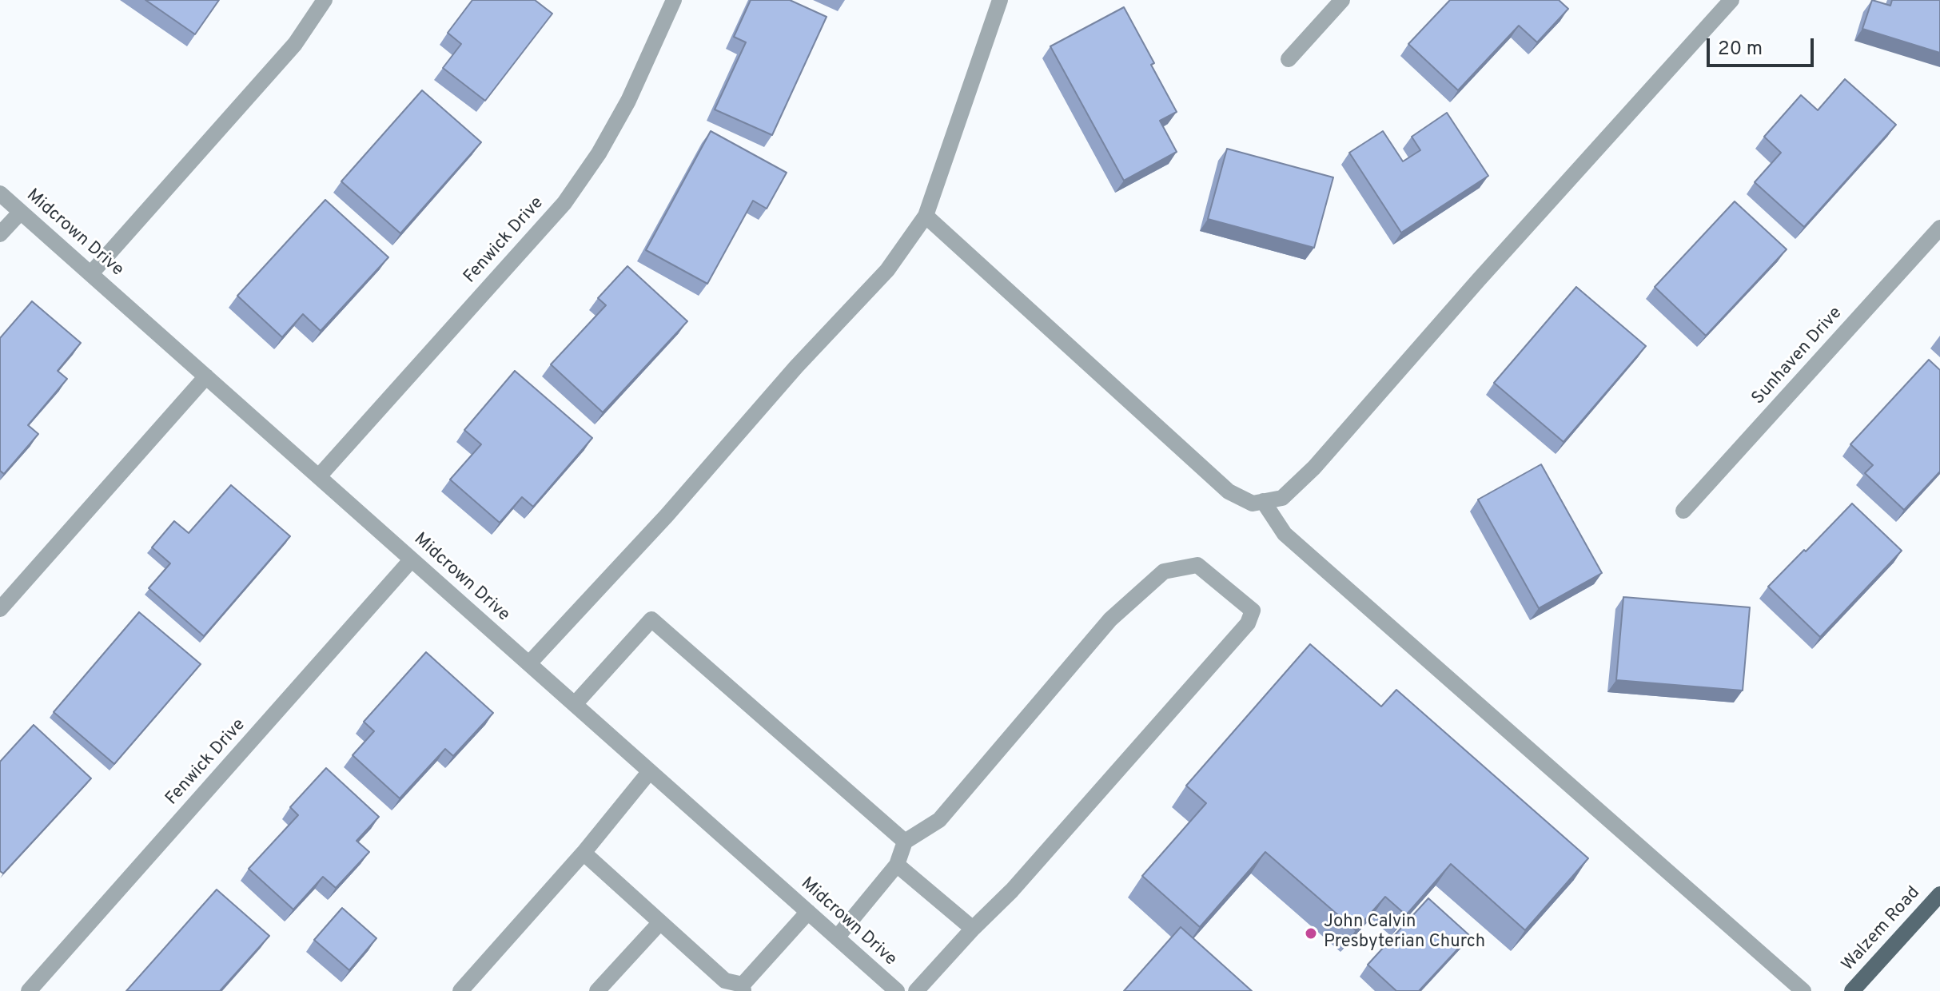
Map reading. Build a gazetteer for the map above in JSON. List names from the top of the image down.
{
  "streets": {
    "main road": ["Walzem Road"],
    "street": ["Midcrown Drive", "Fenwick Drive", "Sunhaven Drive"]
  },
  "crossings": [
    ["Midcrown Drive", "Fenwick Drive"]
  ],
  "places": ["John Calvin Presbyterian Church"],
  "scale_bar": "20 m"
}
